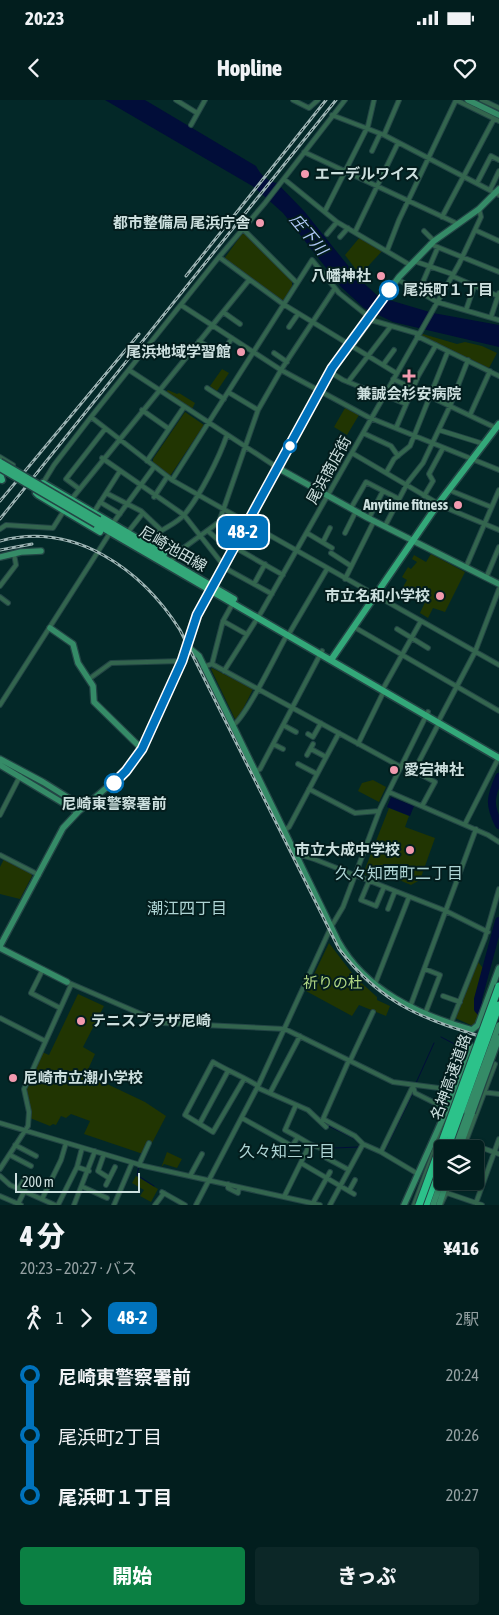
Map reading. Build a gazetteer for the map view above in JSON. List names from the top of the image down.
{
  "streets": {
    "highway": ["名神高速道路"],
    "main road": ["尼崎池田線"],
    "street": ["尾浜商店街"]
  },
  "crossings": [
    ["尾浜商店街", "尼崎池田線"]
  ],
  "districts": ["久々知西町二丁目", "潮江四丁目", "久々知三丁目"],
  "water": ["庄下川"],
  "parks": ["祈りの杜"],
  "places": {
    "other": [
      "エーデルワイス",
      "都市整備局 尾浜庁舎",
      "八幡神社",
      "尾浜町１丁目",
      "尾浜地域学習館",
      "Anytime fitness",
      "市立名和小学校",
      "愛宕神社",
      "尼崎東警察署前",
      "市立大成中学校",
      "テニスプラザ尼崎",
      "尼崎市立潮小学校"
    ],
    "health": ["兼誠会杉安病院"]
  },
  "lines": ["bus line 48-2"],
  "scale_bar": "200 m",
  "page": {
    "status": "20:23",
    "header": "Hopline",
    "on_map": "48-2",
    "scale": "200 m",
    "heading": ["4 分", "20:23 – 20:27 · バス", "¥416"],
    "legs": ["1", "48-2", "2駅"],
    "list": [
      {
        "name": "尼崎東警察署前",
        "value": "20:24"
      },
      {
        "name": "尾浜町2丁目",
        "value": "20:26"
      },
      {
        "name": "尾浜町１丁目",
        "value": "20:27"
      }
    ],
    "buttons": ["開始", "きっぷ"]
  }
}
